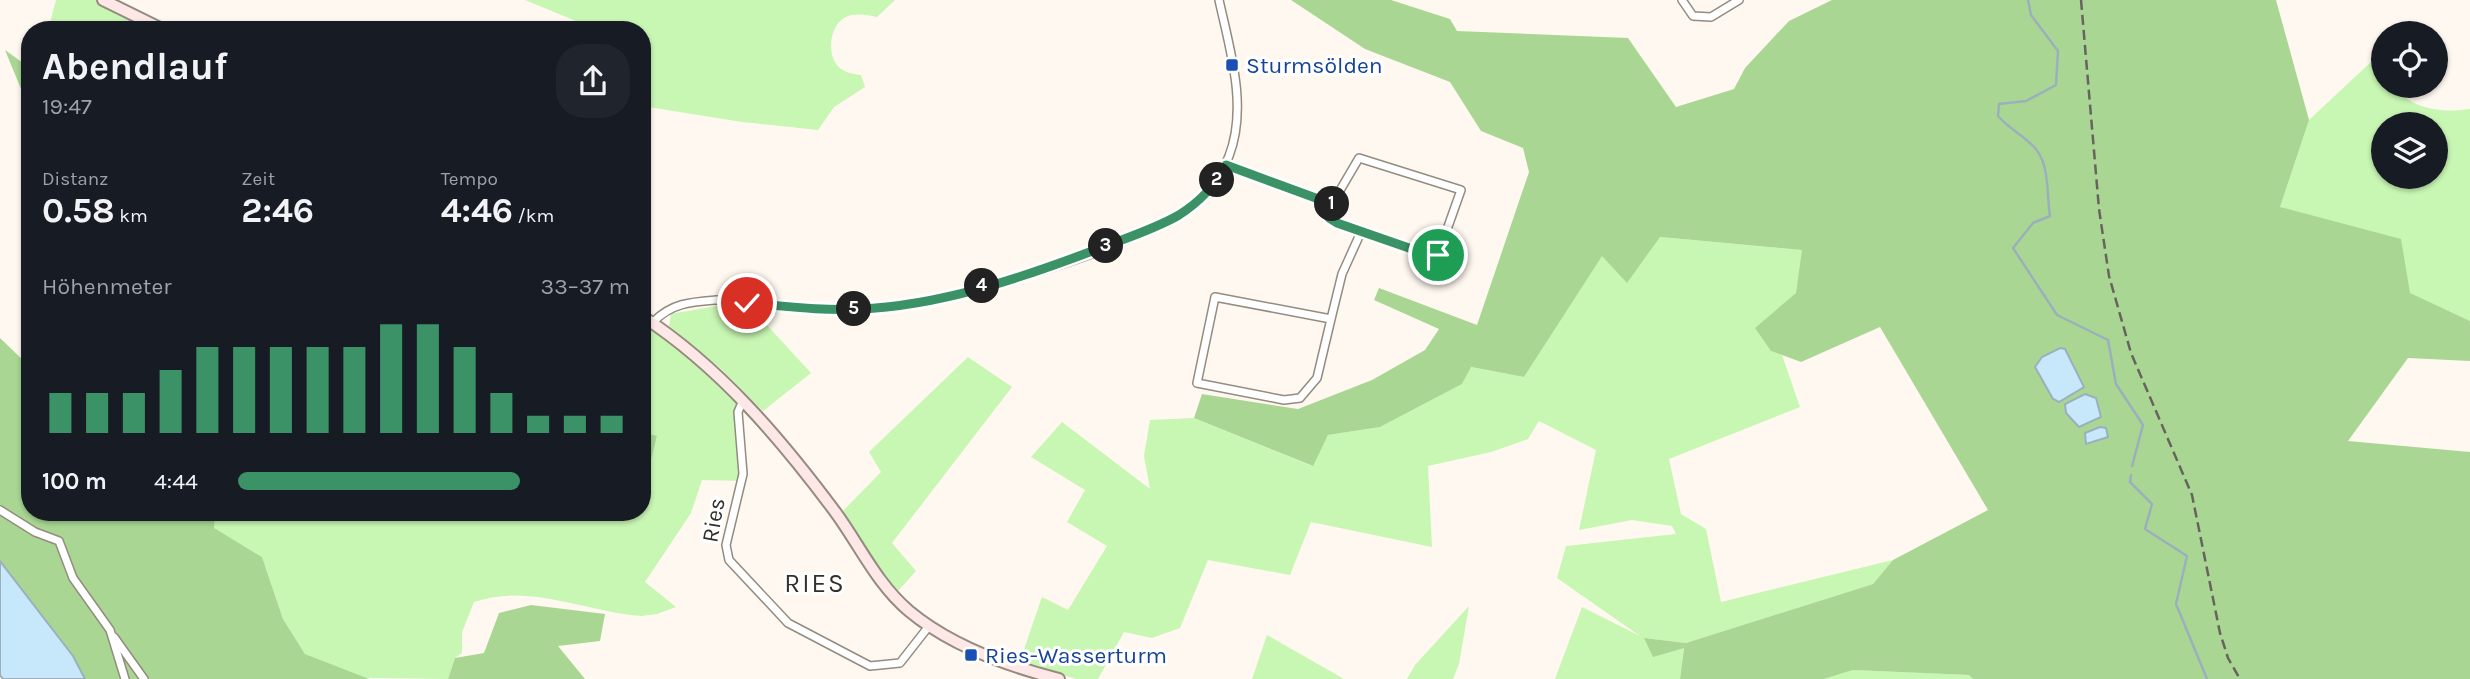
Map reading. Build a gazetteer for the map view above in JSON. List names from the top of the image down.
{
  "streets": {
    "street": ["Ries"]
  },
  "districts": ["RIES"],
  "places": {
    "transit": ["Sturmsölden", "Ries-Wasserturm"]
  },
  "page": {
    "heading": ["Abendlauf", "19:47"],
    "stats": [
      ["Distanz", "0.58 km"],
      ["Zeit", "2:46"],
      ["Tempo", "4:46 /km"]
    ],
    "pins": [
      "2",
      "1",
      "3",
      "4",
      "5"
    ],
    "chart": ["Höhenmeter", "33–37 m"],
    "list": [
      {
        "name": "100 m",
        "note": "4:44"
      }
    ]
  }
}
